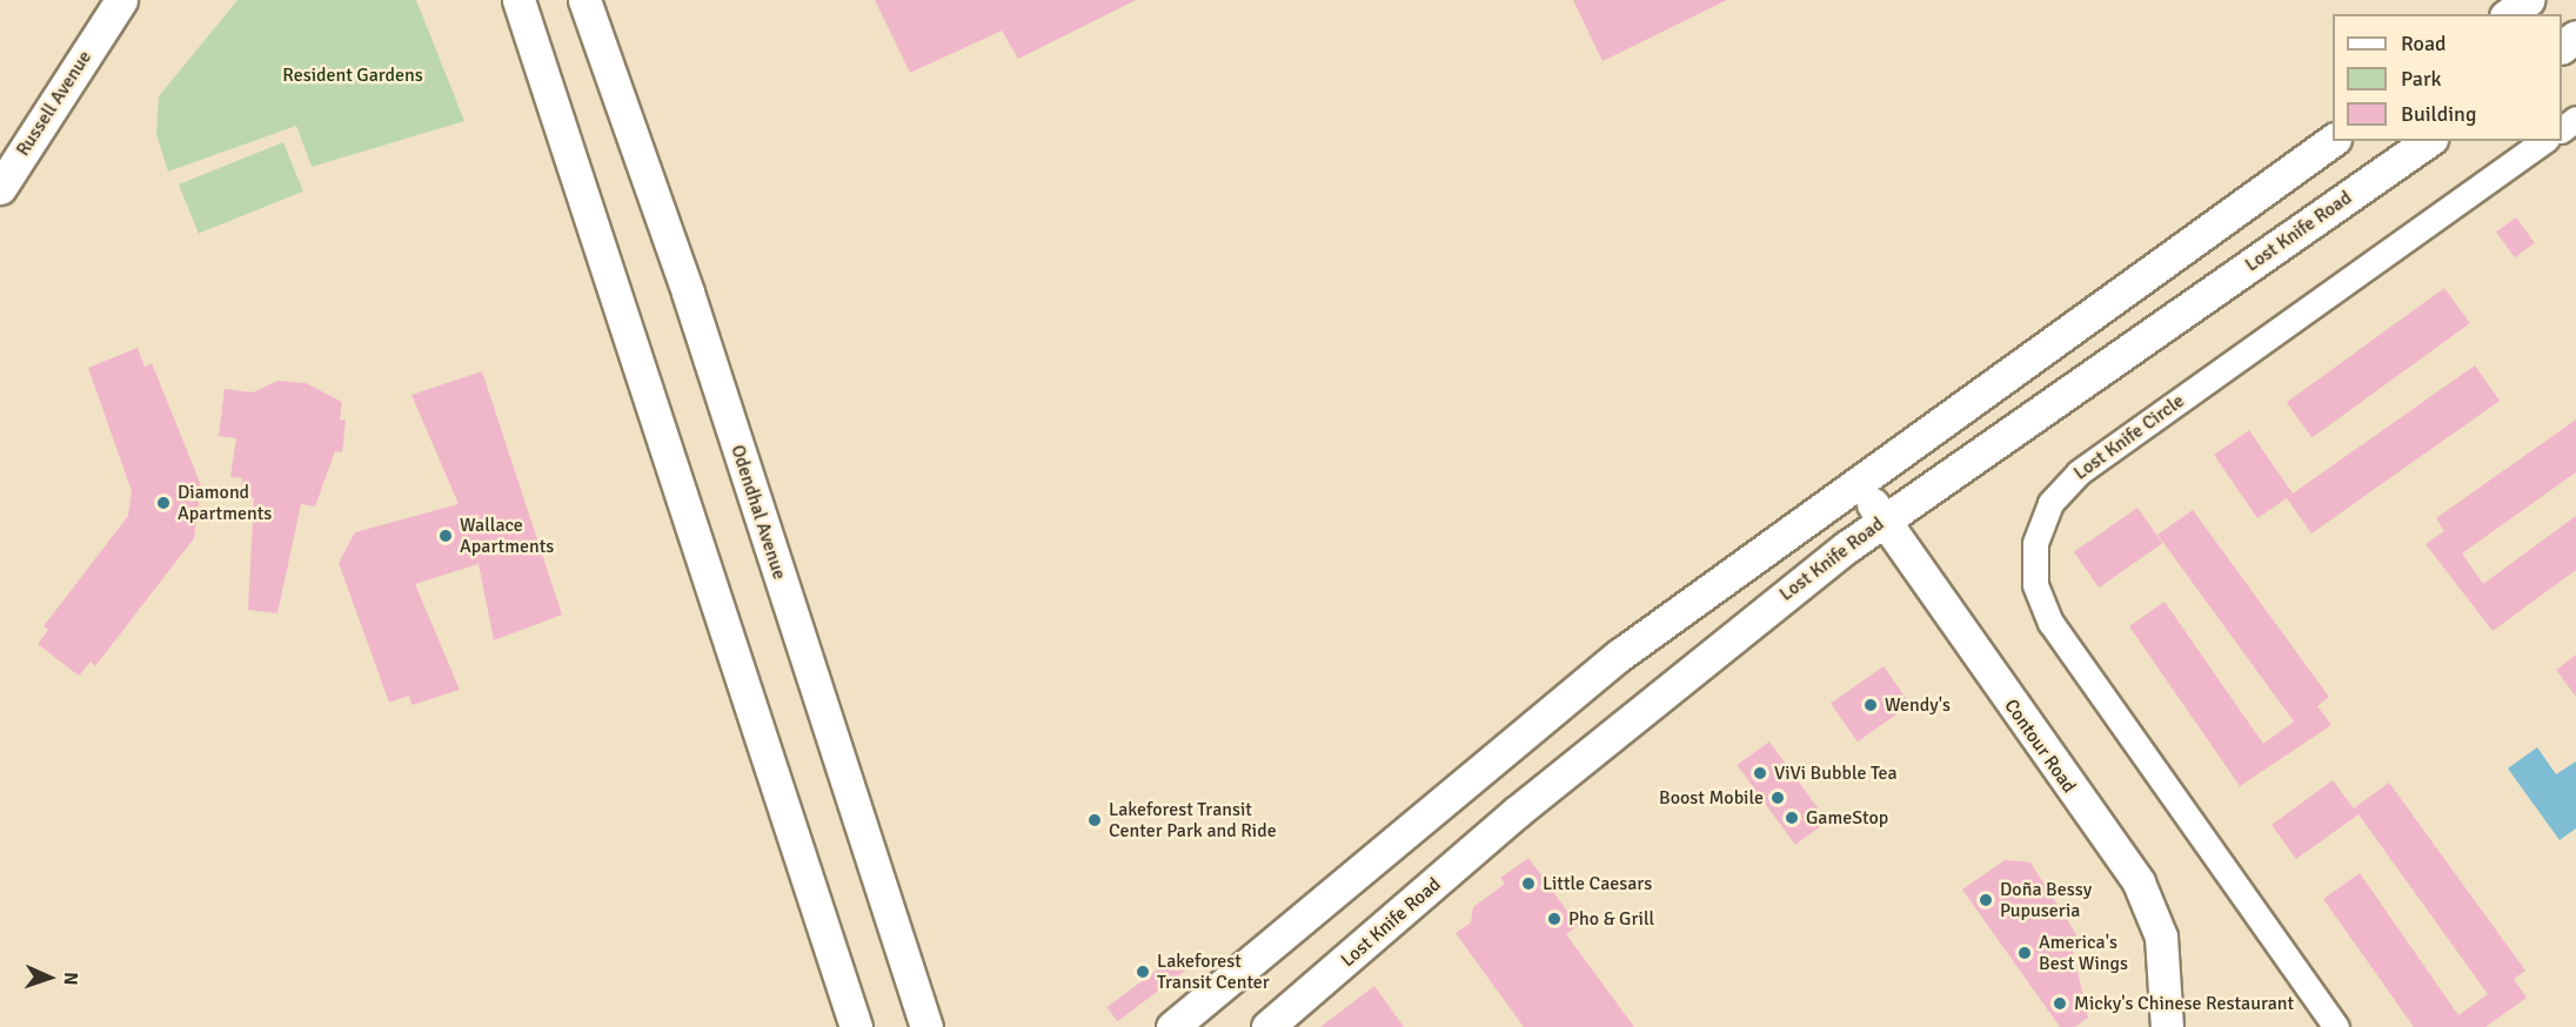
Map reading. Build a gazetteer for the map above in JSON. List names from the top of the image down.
{
  "streets": {
    "street": [
      "Russell Avenue",
      "Lost Knife Road",
      "Lost Knife Circle",
      "Odendhal Avenue",
      "Contour Road"
    ]
  },
  "crossings": [
    ["Lost Knife Road", "Contour Road"]
  ],
  "parks": ["Resident Gardens"],
  "places": [
    "Diamond Apartments",
    "Wallace Apartments",
    "Wendy's",
    "ViVi Bubble Tea",
    "Boost Mobile",
    "GameStop",
    "Lakeforest Transit Center Park and Ride",
    "Little Caesars",
    "Doña Bessy Pupuseria",
    "Pho & Grill",
    "America's Best Wings",
    "Lakeforest Transit Center",
    "Micky's Chinese Restaurant"
  ],
  "legend": ["Road", "Park", "Building"],
  "north": "right"
}
